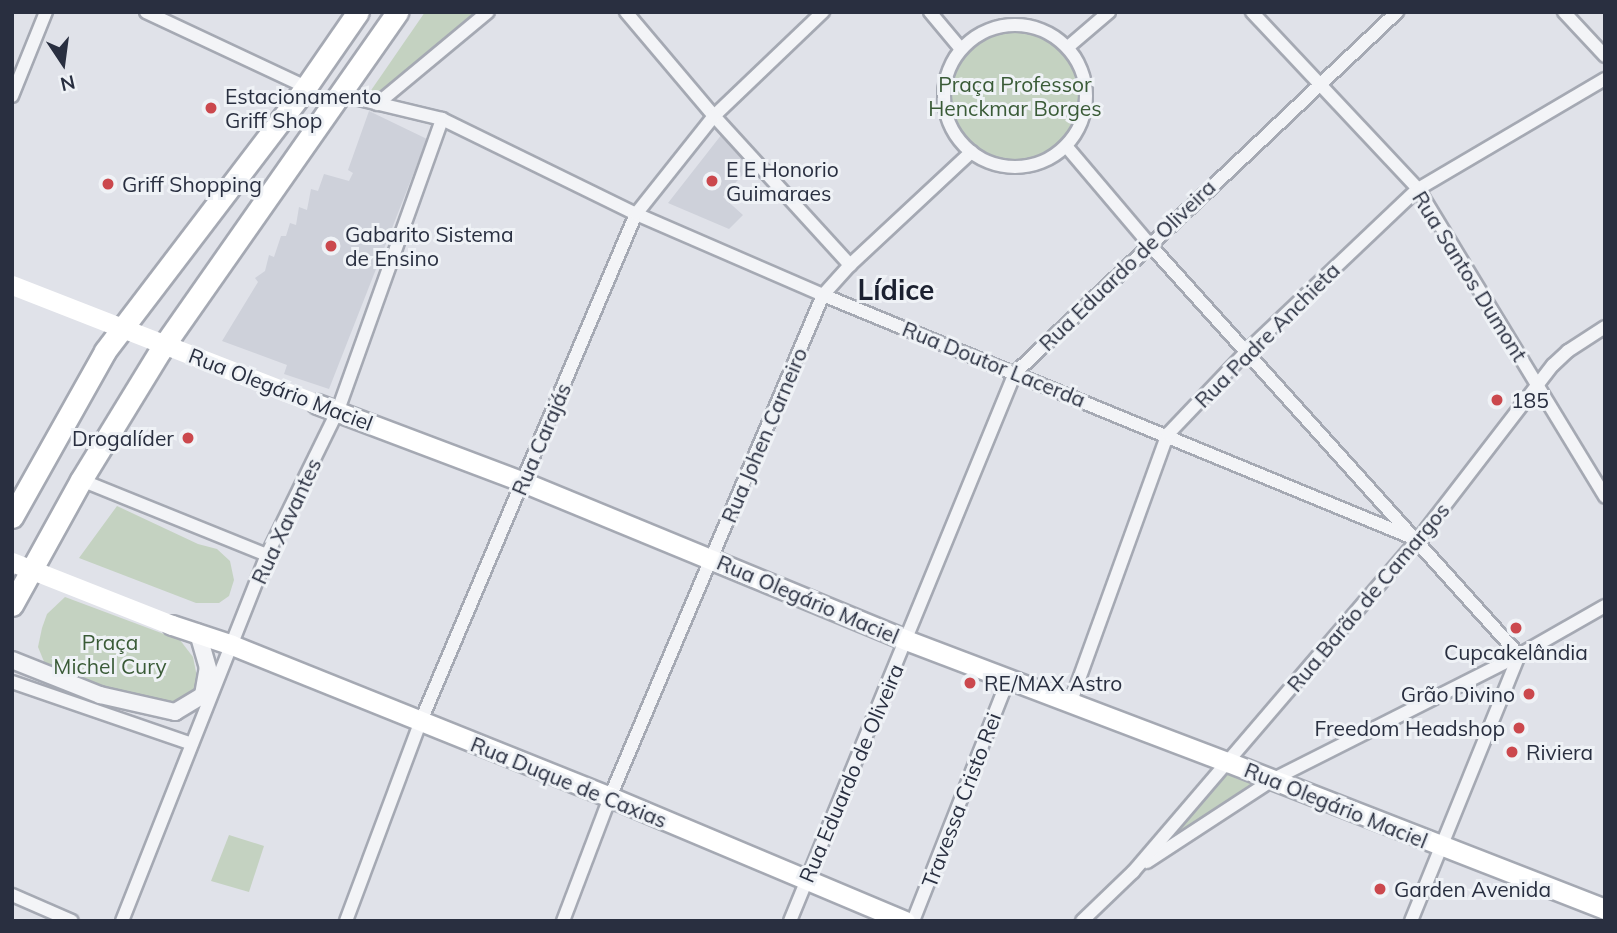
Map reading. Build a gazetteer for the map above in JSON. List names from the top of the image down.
{
  "streets": {
    "main road": ["Rua Olegário Maciel", "Rua Duque de Caxias"],
    "street": [
      "Rua Eduardo de Oliveira",
      "Rua Santos Dumont",
      "Rua Padre Anchieta",
      "Rua Doutor Lacerda",
      "Rua Johen Carneiro",
      "Rua Carajás",
      "Rua Xavantes",
      "Rua Barão de Camargos",
      "Travessa Cristo Rei"
    ]
  },
  "crossings": [
    ["Rua Eduardo de Oliveira", "Rua Santos Dumont"],
    ["Rua Eduardo de Oliveira", "Rua Doutor Lacerda"],
    ["Rua Eduardo de Oliveira", "Rua Olegário Maciel"],
    ["Rua Eduardo de Oliveira", "Rua Duque de Caxias"],
    ["Rua Santos Dumont", "Rua Padre Anchieta"],
    ["Rua Santos Dumont", "Rua Barão de Camargos"],
    ["Rua Padre Anchieta", "Rua Doutor Lacerda"],
    ["Rua Padre Anchieta", "Rua Olegário Maciel"],
    ["Rua Doutor Lacerda", "Rua Johen Carneiro"],
    ["Rua Doutor Lacerda", "Rua Carajás"],
    ["Rua Doutor Lacerda", "Rua Xavantes"],
    ["Rua Doutor Lacerda", "Rua Barão de Camargos"],
    ["Rua Olegário Maciel", "Rua Johen Carneiro"],
    ["Rua Olegário Maciel", "Rua Carajás"],
    ["Rua Olegário Maciel", "Rua Xavantes"],
    ["Rua Olegário Maciel", "Rua Barão de Camargos"],
    ["Rua Olegário Maciel", "Travessa Cristo Rei"],
    ["Rua Johen Carneiro", "Rua Duque de Caxias"],
    ["Rua Carajás", "Rua Duque de Caxias"],
    ["Rua Xavantes", "Rua Duque de Caxias"]
  ],
  "districts": ["Lídice"],
  "parks": ["Praça Professor Henckmar Borges", "Praça Michel Cury"],
  "places": [
    "Estacionamento Griff Shop",
    "E E Honorio Guimaraes",
    "Griff Shopping",
    "Gabarito Sistema de Ensino",
    "185",
    "Drogalíder",
    "Cupcakelândia",
    "RE/MAX Astro",
    "Grão Divino",
    "Freedom Headshop",
    "Riviera",
    "Garden Avenida"
  ],
  "north": "bottom"
}
